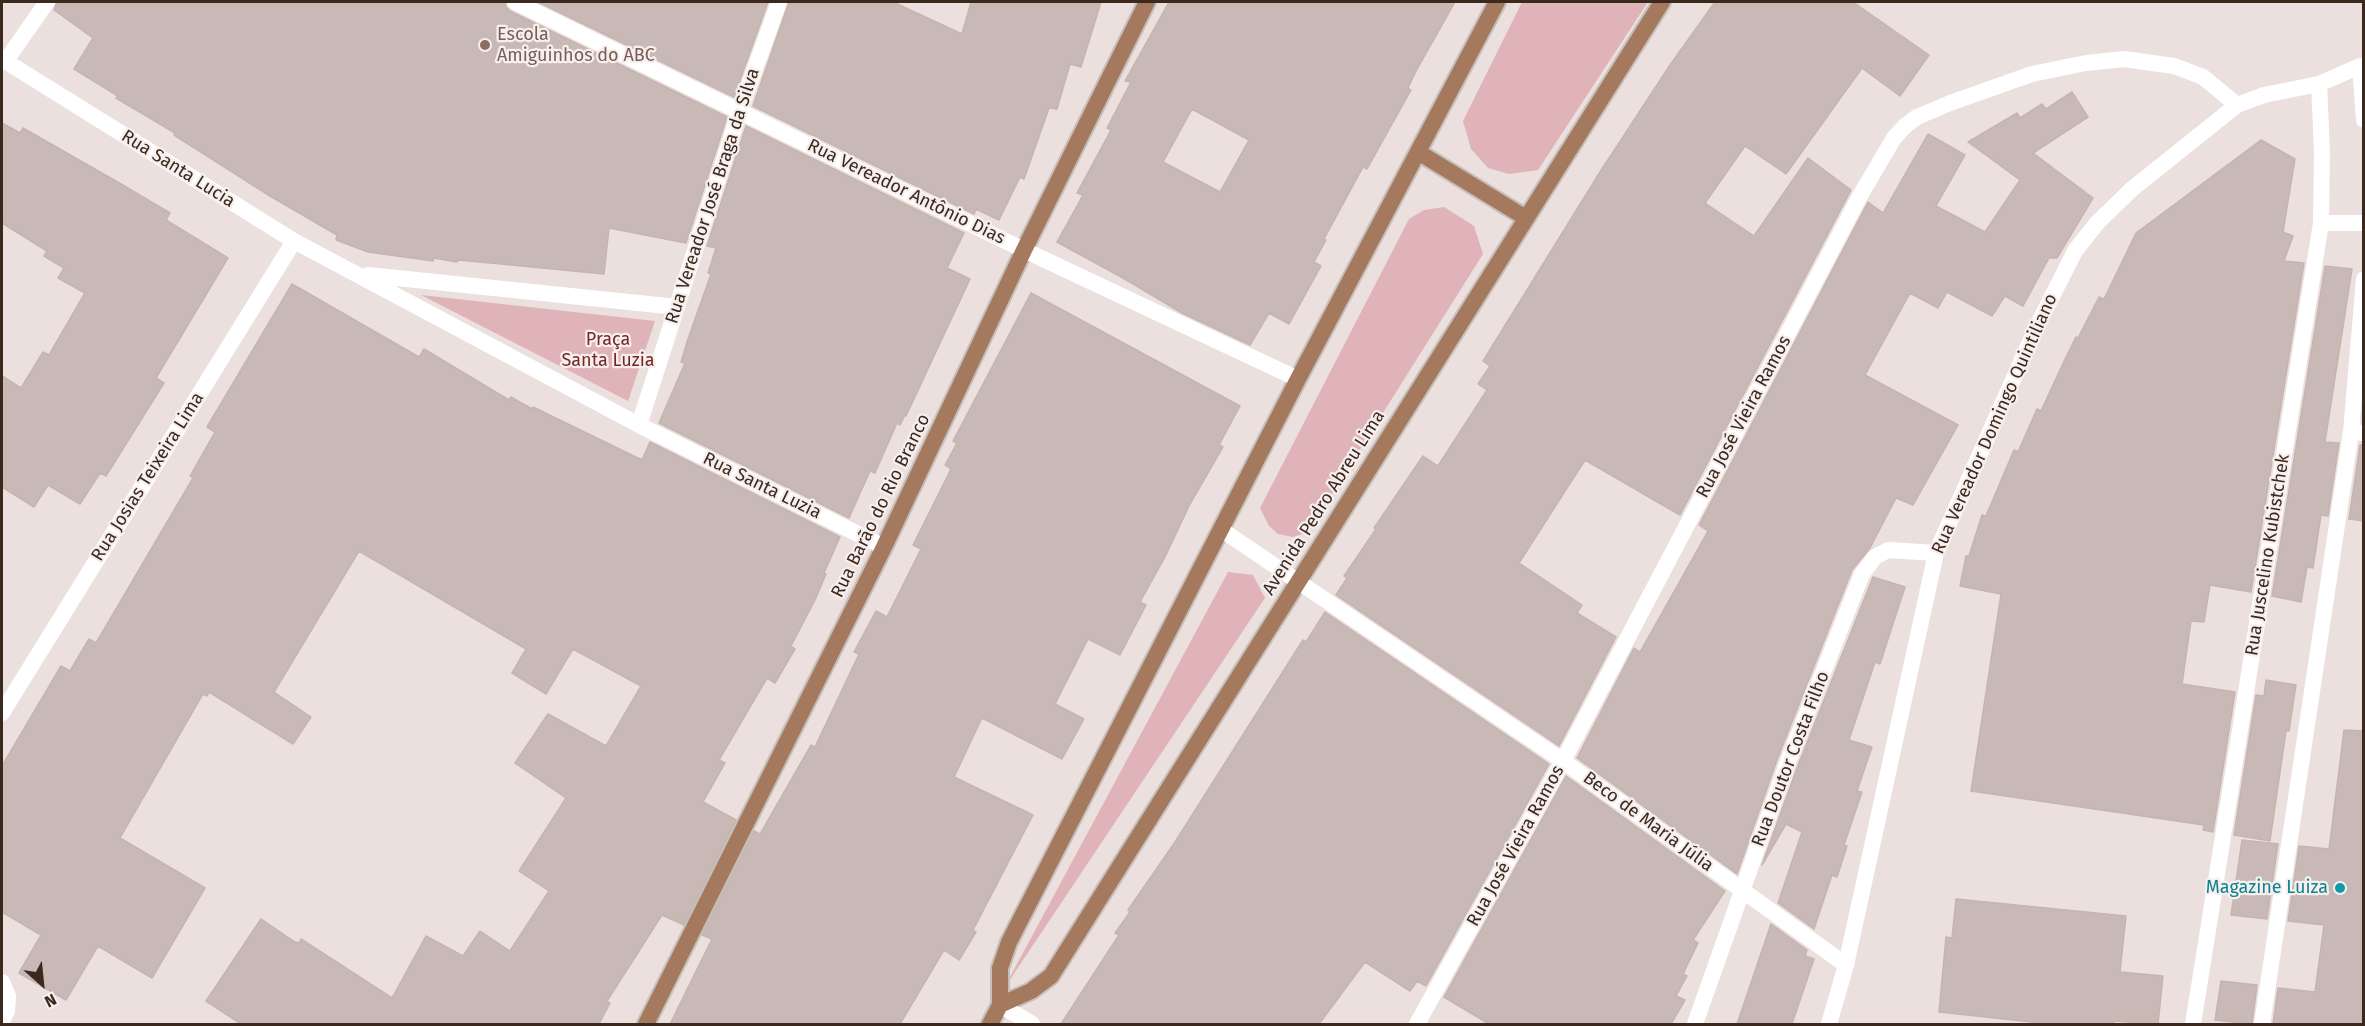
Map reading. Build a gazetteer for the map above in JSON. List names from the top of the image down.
{
  "streets": {
    "main road": ["Avenida Pedro Abreu Lima", "Rua Barão do Rio Branco"],
    "street": [
      "Rua Santa Lucia",
      "Rua Vereador Antônio Dias",
      "Rua Vereador José Braga da Silva",
      "Rua José Vieira Ramos",
      "Rua Vereador Domingo Quintiliano",
      "Rua Josias Teixeira Lima",
      "Rua Santa Luzia",
      "Rua Juscelino Kubistchek",
      "Rua Doutor Costa Filho",
      "Beco de Maria Júlia"
    ]
  },
  "crossings": [
    ["Rua Santa Lucia", "Rua Josias Teixeira Lima"],
    ["Rua Vereador Antônio Dias", "Rua Vereador José Braga da Silva"],
    ["Rua Vereador Antônio Dias", "Rua Barão do Rio Branco"],
    ["Rua Vereador José Braga da Silva", "Rua Santa Luzia"],
    ["Rua José Vieira Ramos", "Rua Vereador Domingo Quintiliano"],
    ["Rua José Vieira Ramos", "Beco de Maria Júlia"],
    ["Rua Vereador Domingo Quintiliano", "Rua Juscelino Kubistchek"],
    ["Rua Vereador Domingo Quintiliano", "Rua Doutor Costa Filho"],
    ["Rua Vereador Domingo Quintiliano", "Beco de Maria Júlia"],
    ["Rua Santa Luzia", "Rua Barão do Rio Branco"],
    ["Avenida Pedro Abreu Lima", "Beco de Maria Júlia"],
    ["Rua Doutor Costa Filho", "Beco de Maria Júlia"]
  ],
  "parks": ["Praça Santa Luzia"],
  "places": ["Escola Amiguinhos do ABC", "Magazine Luiza"],
  "north": "bottom right"
}
